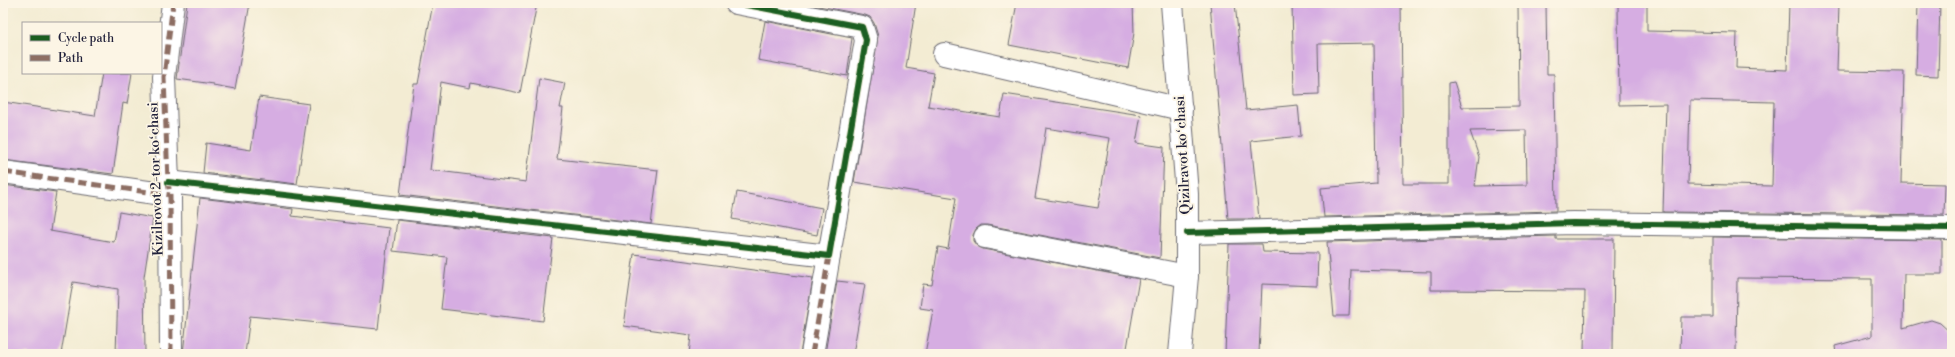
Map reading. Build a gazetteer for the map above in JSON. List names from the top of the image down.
{
  "streets": {
    "street": ["Qizilravot koʻchasi", "Kizilrovot 2-tor koʻchasi"]
  },
  "legend": ["Cycle path", "Path"]
}
